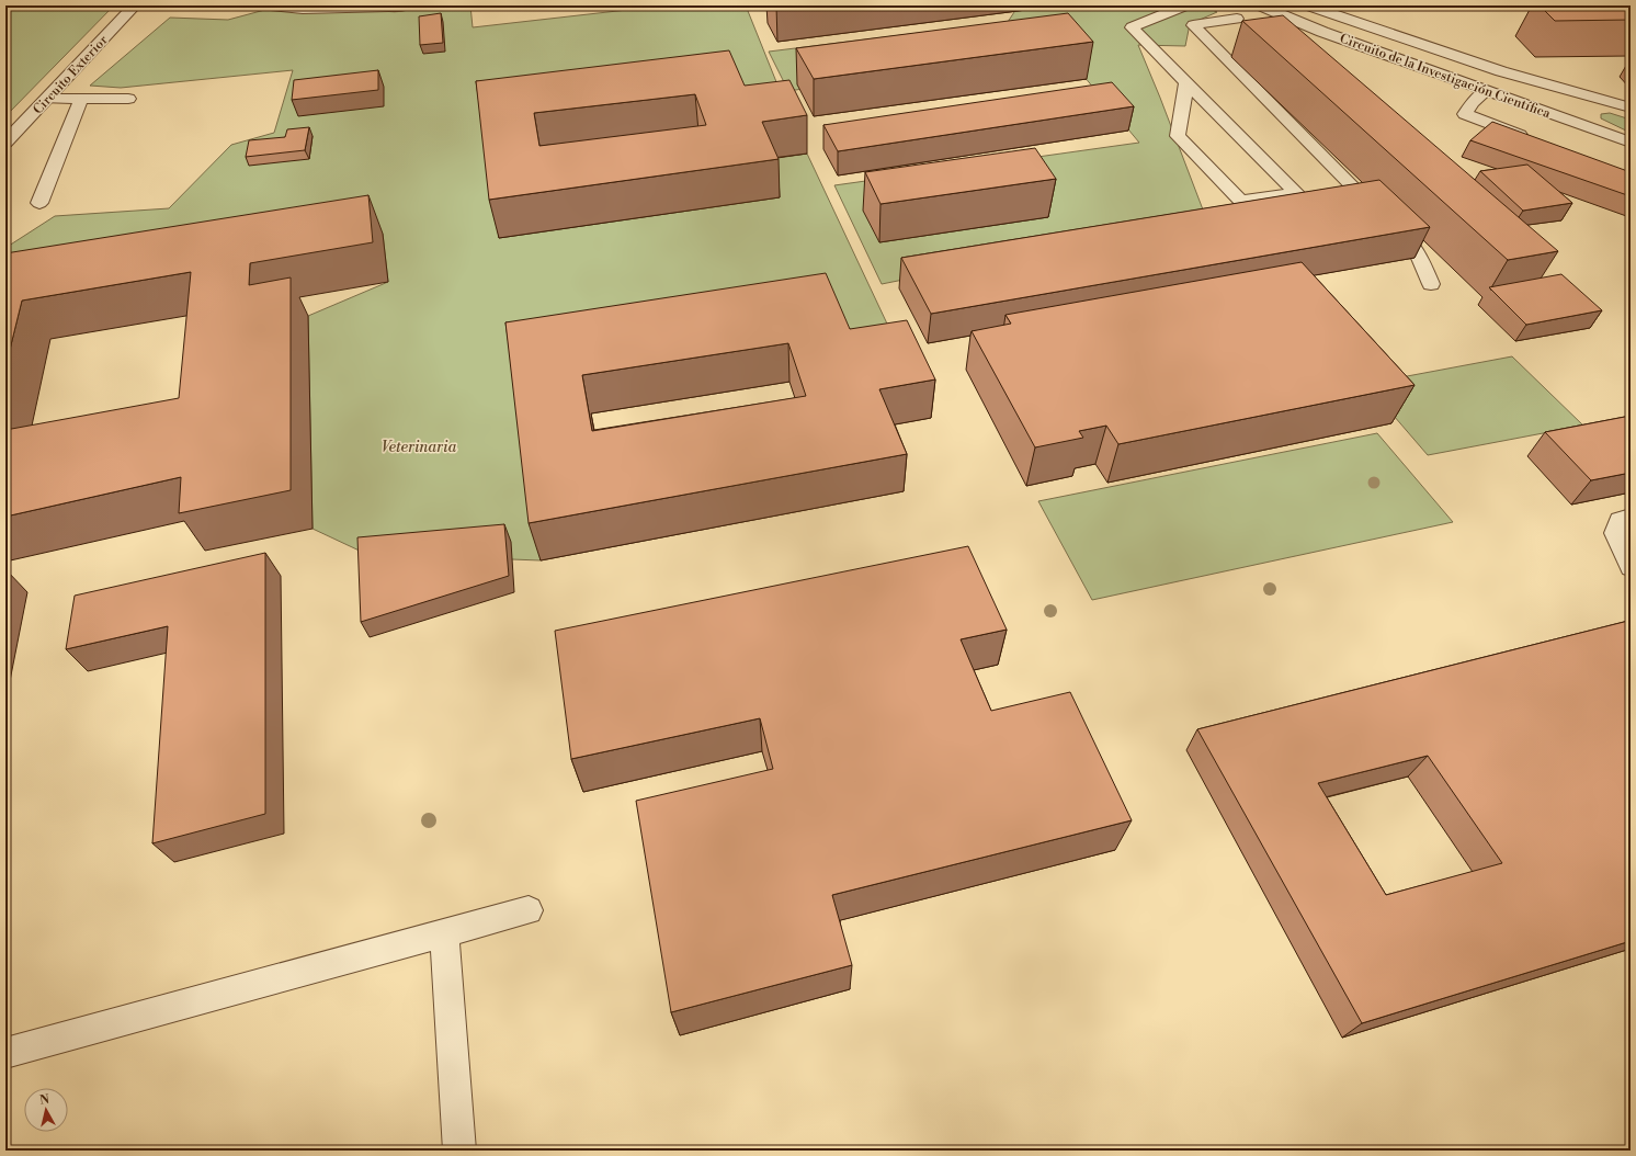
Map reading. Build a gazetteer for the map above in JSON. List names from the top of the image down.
{
  "streets": {
    "street": ["Circuito Exterior", "Circuito de la Investigación Científica"]
  },
  "parks": ["Veterinaria"],
  "north": "top"
}
